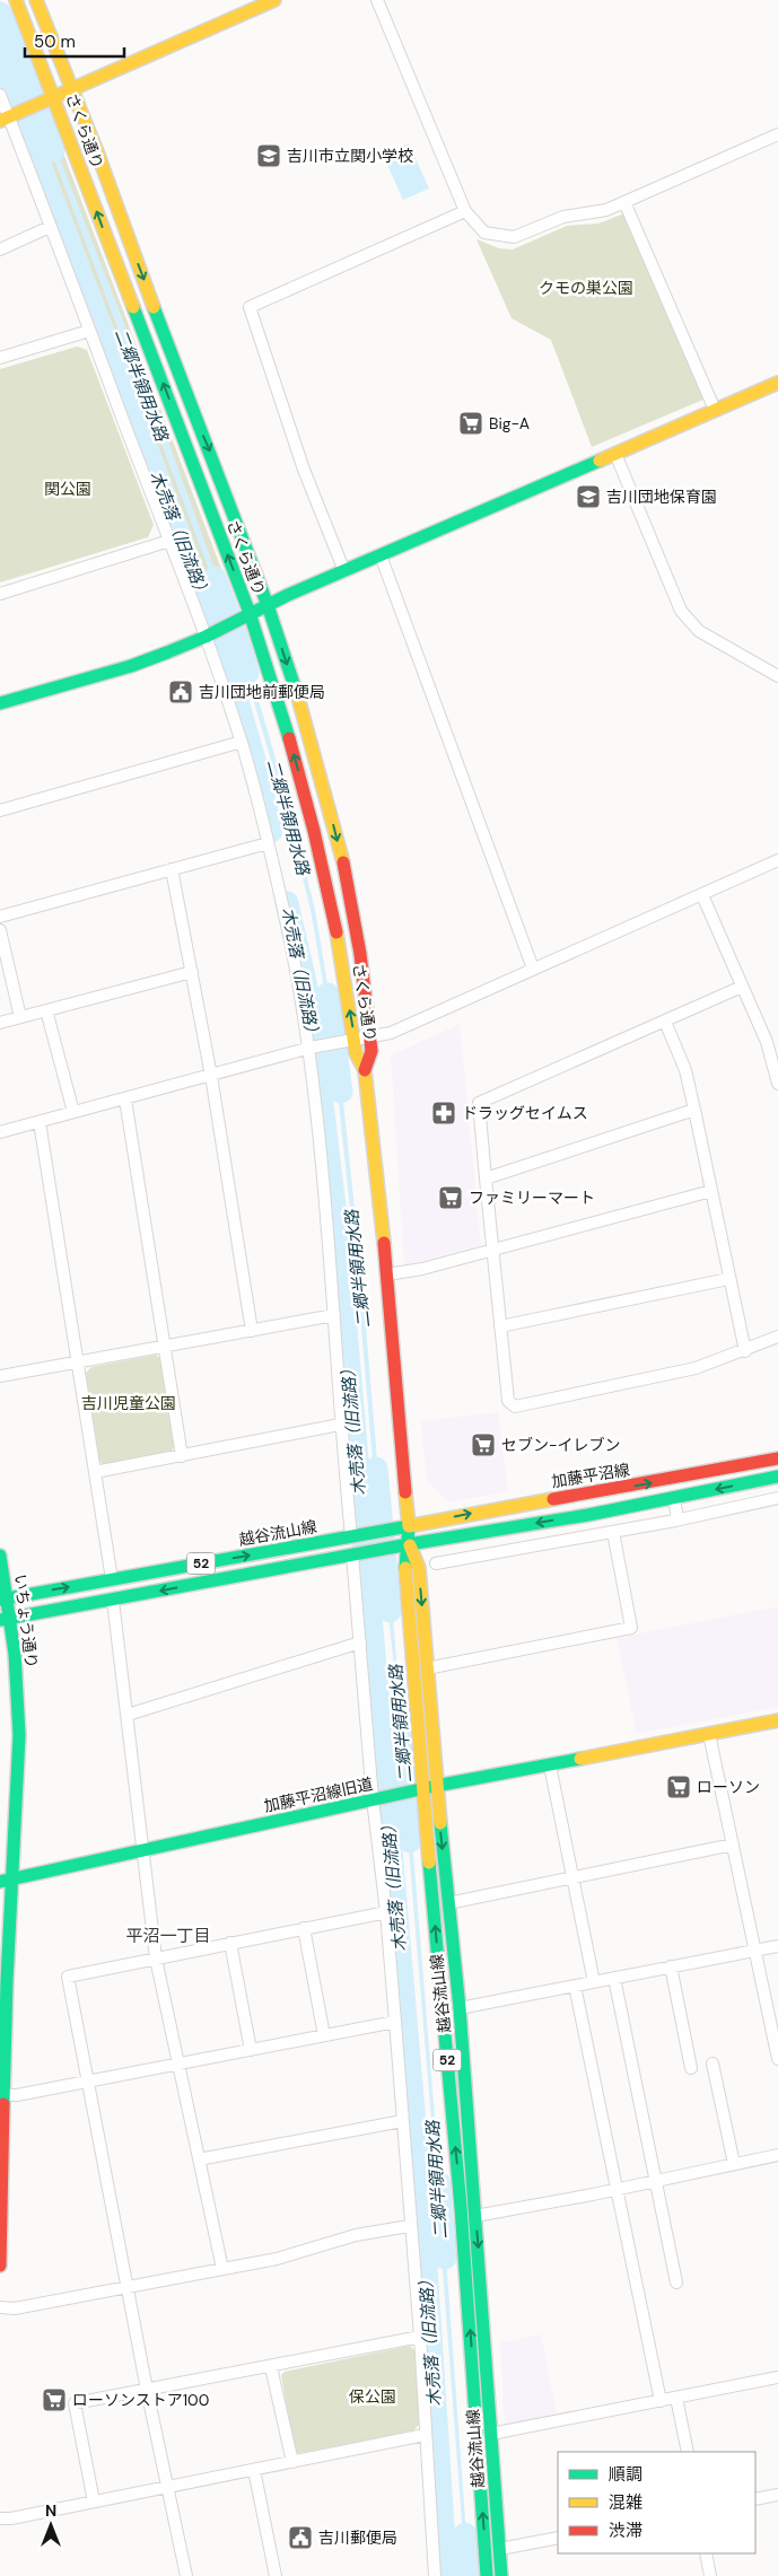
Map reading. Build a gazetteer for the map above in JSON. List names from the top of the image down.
{
  "streets": {
    "street": [
      "さくら通り",
      "加藤平沼線",
      "越谷流山線",
      "52",
      "いちょう通り",
      "加藤平沼線旧道"
    ]
  },
  "crossings": [
    ["加藤平沼線", "越谷流山線"],
    ["越谷流山線", "52"],
    ["越谷流山線", "いちょう通り"],
    ["越谷流山線", "加藤平沼線旧道"],
    ["52", "いちょう通り"],
    ["いちょう通り", "加藤平沼線旧道"]
  ],
  "districts": ["平沼一丁目"],
  "water": ["二郷半領用水路", "木売落（旧流路）"],
  "parks": [
    "クモの巣公園",
    "関公園",
    "吉川児童公園",
    "保公園"
  ],
  "places": {
    "school or university": ["吉川市立関小学校", "吉川団地保育園"],
    "supermarket": [
      "Big-A",
      "ファミリーマート",
      "セブン-イレブン",
      "ローソン",
      "ローソンストア100"
    ],
    "public building": ["吉川団地前郵便局", "吉川郵便局"],
    "pharmacy": ["ドラッグセイムス"]
  },
  "legend": ["順調", "混雑", "渋滞"],
  "scale_bar": "50 m",
  "north": "top"
}
